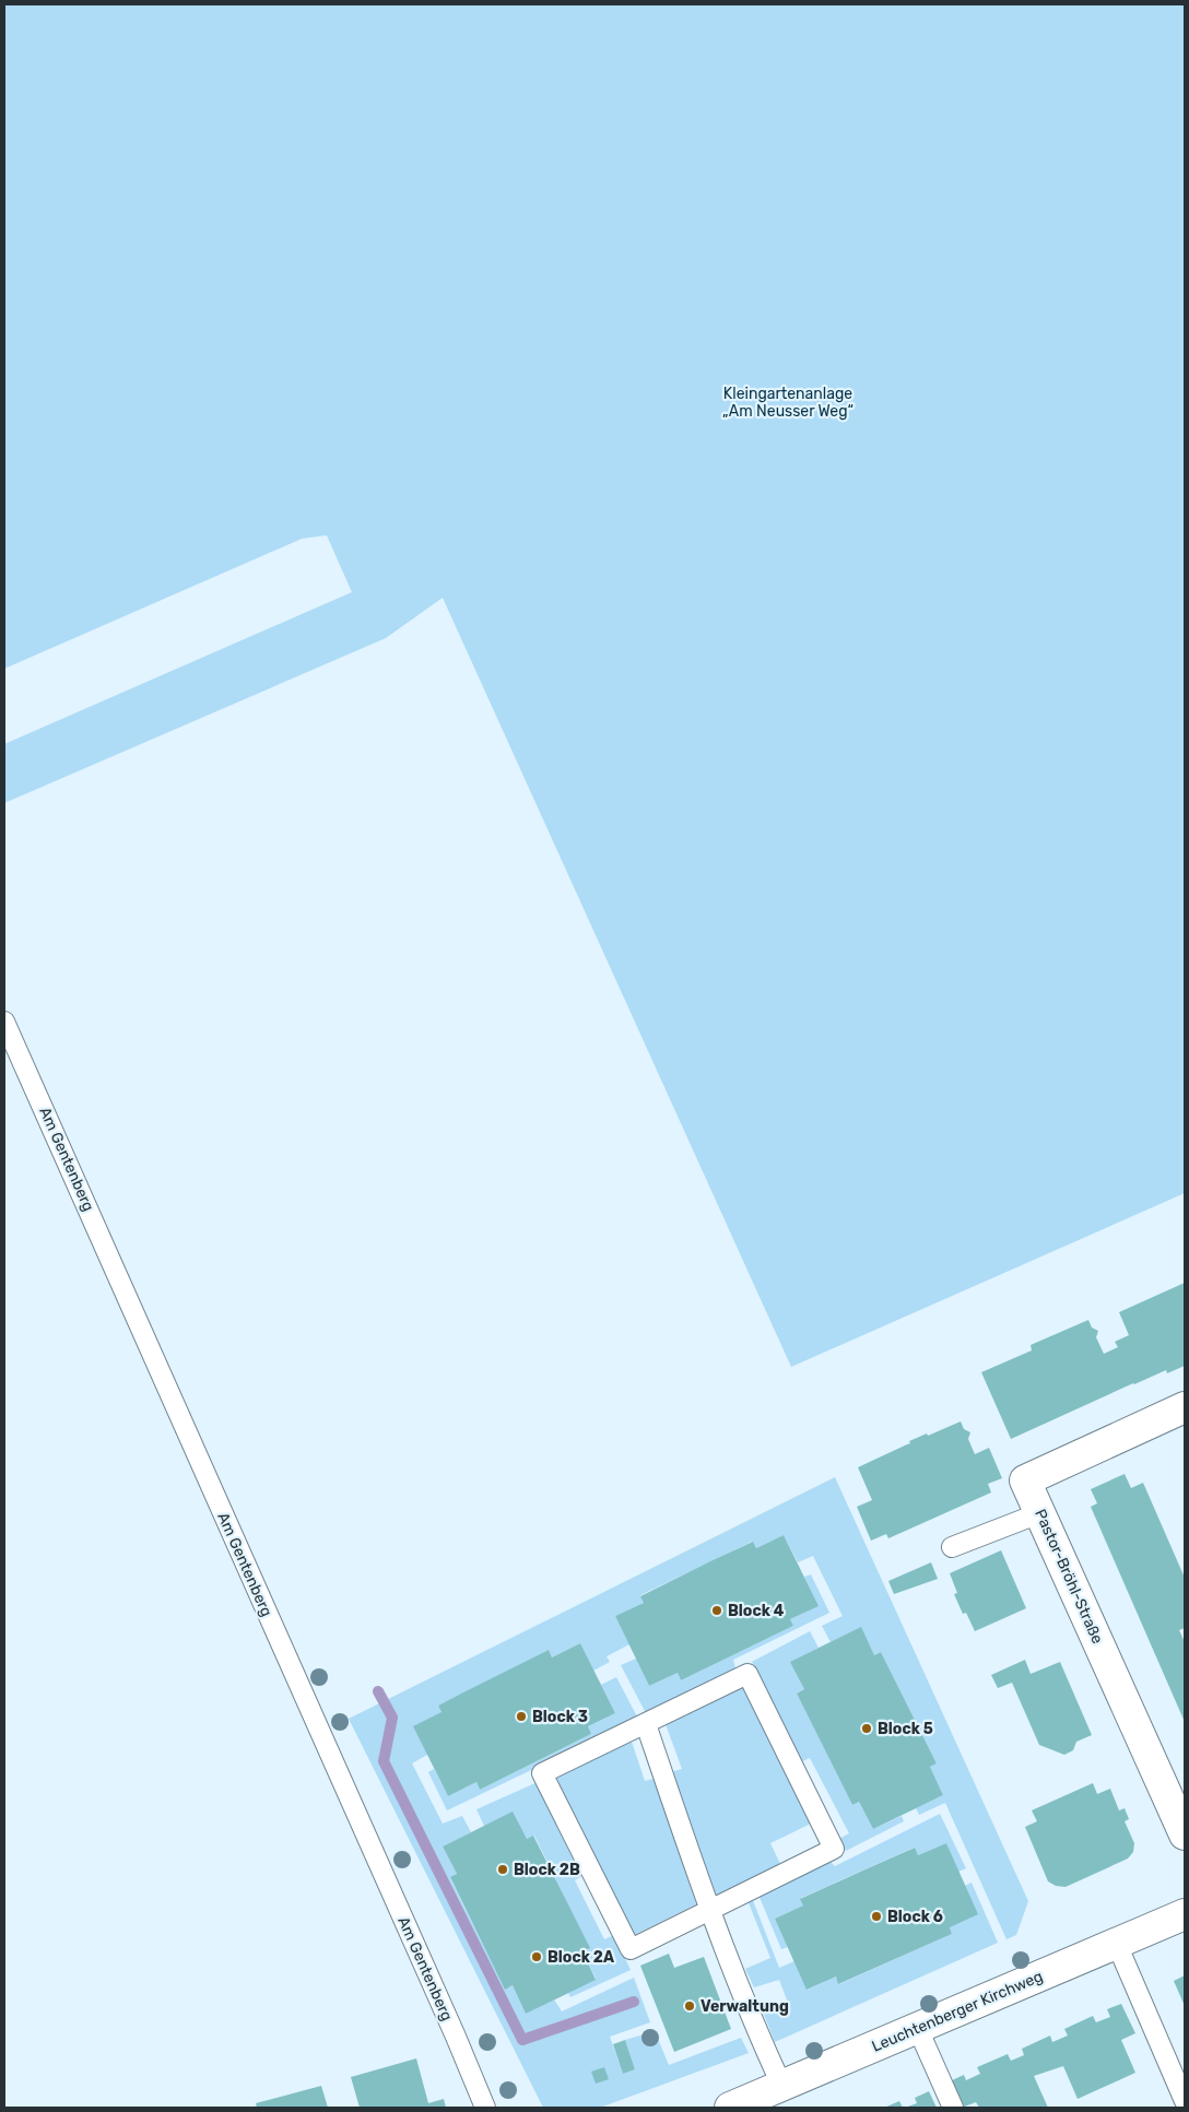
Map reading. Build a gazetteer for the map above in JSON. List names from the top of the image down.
{
  "streets": {
    "street": ["Pastor-Bröhl-Straße", "Leuchtenberger Kirchweg"],
    "lane": ["Am Gentenberg"]
  },
  "parks": ["Kleingartenanlage „Am Neusser Weg“"],
  "places": [
    "Block 4",
    "Block 3",
    "Block 5",
    "Block 2B",
    "Block 6",
    "Block 2A",
    "Verwaltung"
  ]
}
